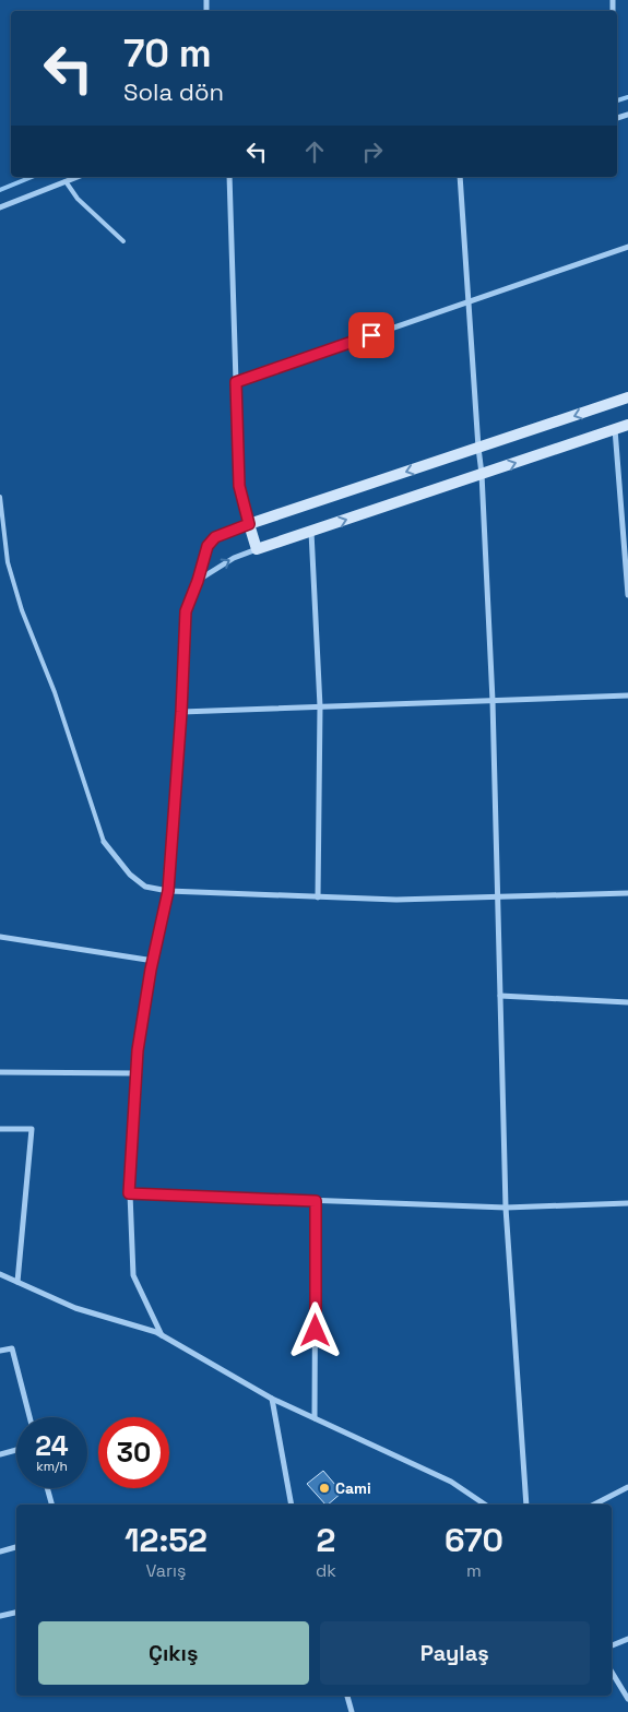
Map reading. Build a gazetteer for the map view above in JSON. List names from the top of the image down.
{
  "places": ["Cami"],
  "page": {
    "turn": ["70 m", "Sola dön"],
    "speed": "24 km/h",
    "limit": "30",
    "eta": [
      "12:52",
      "Varış",
      "2",
      "dk",
      "670",
      "m"
    ],
    "buttons": ["Çıkış", "Paylaş"]
  }
}
